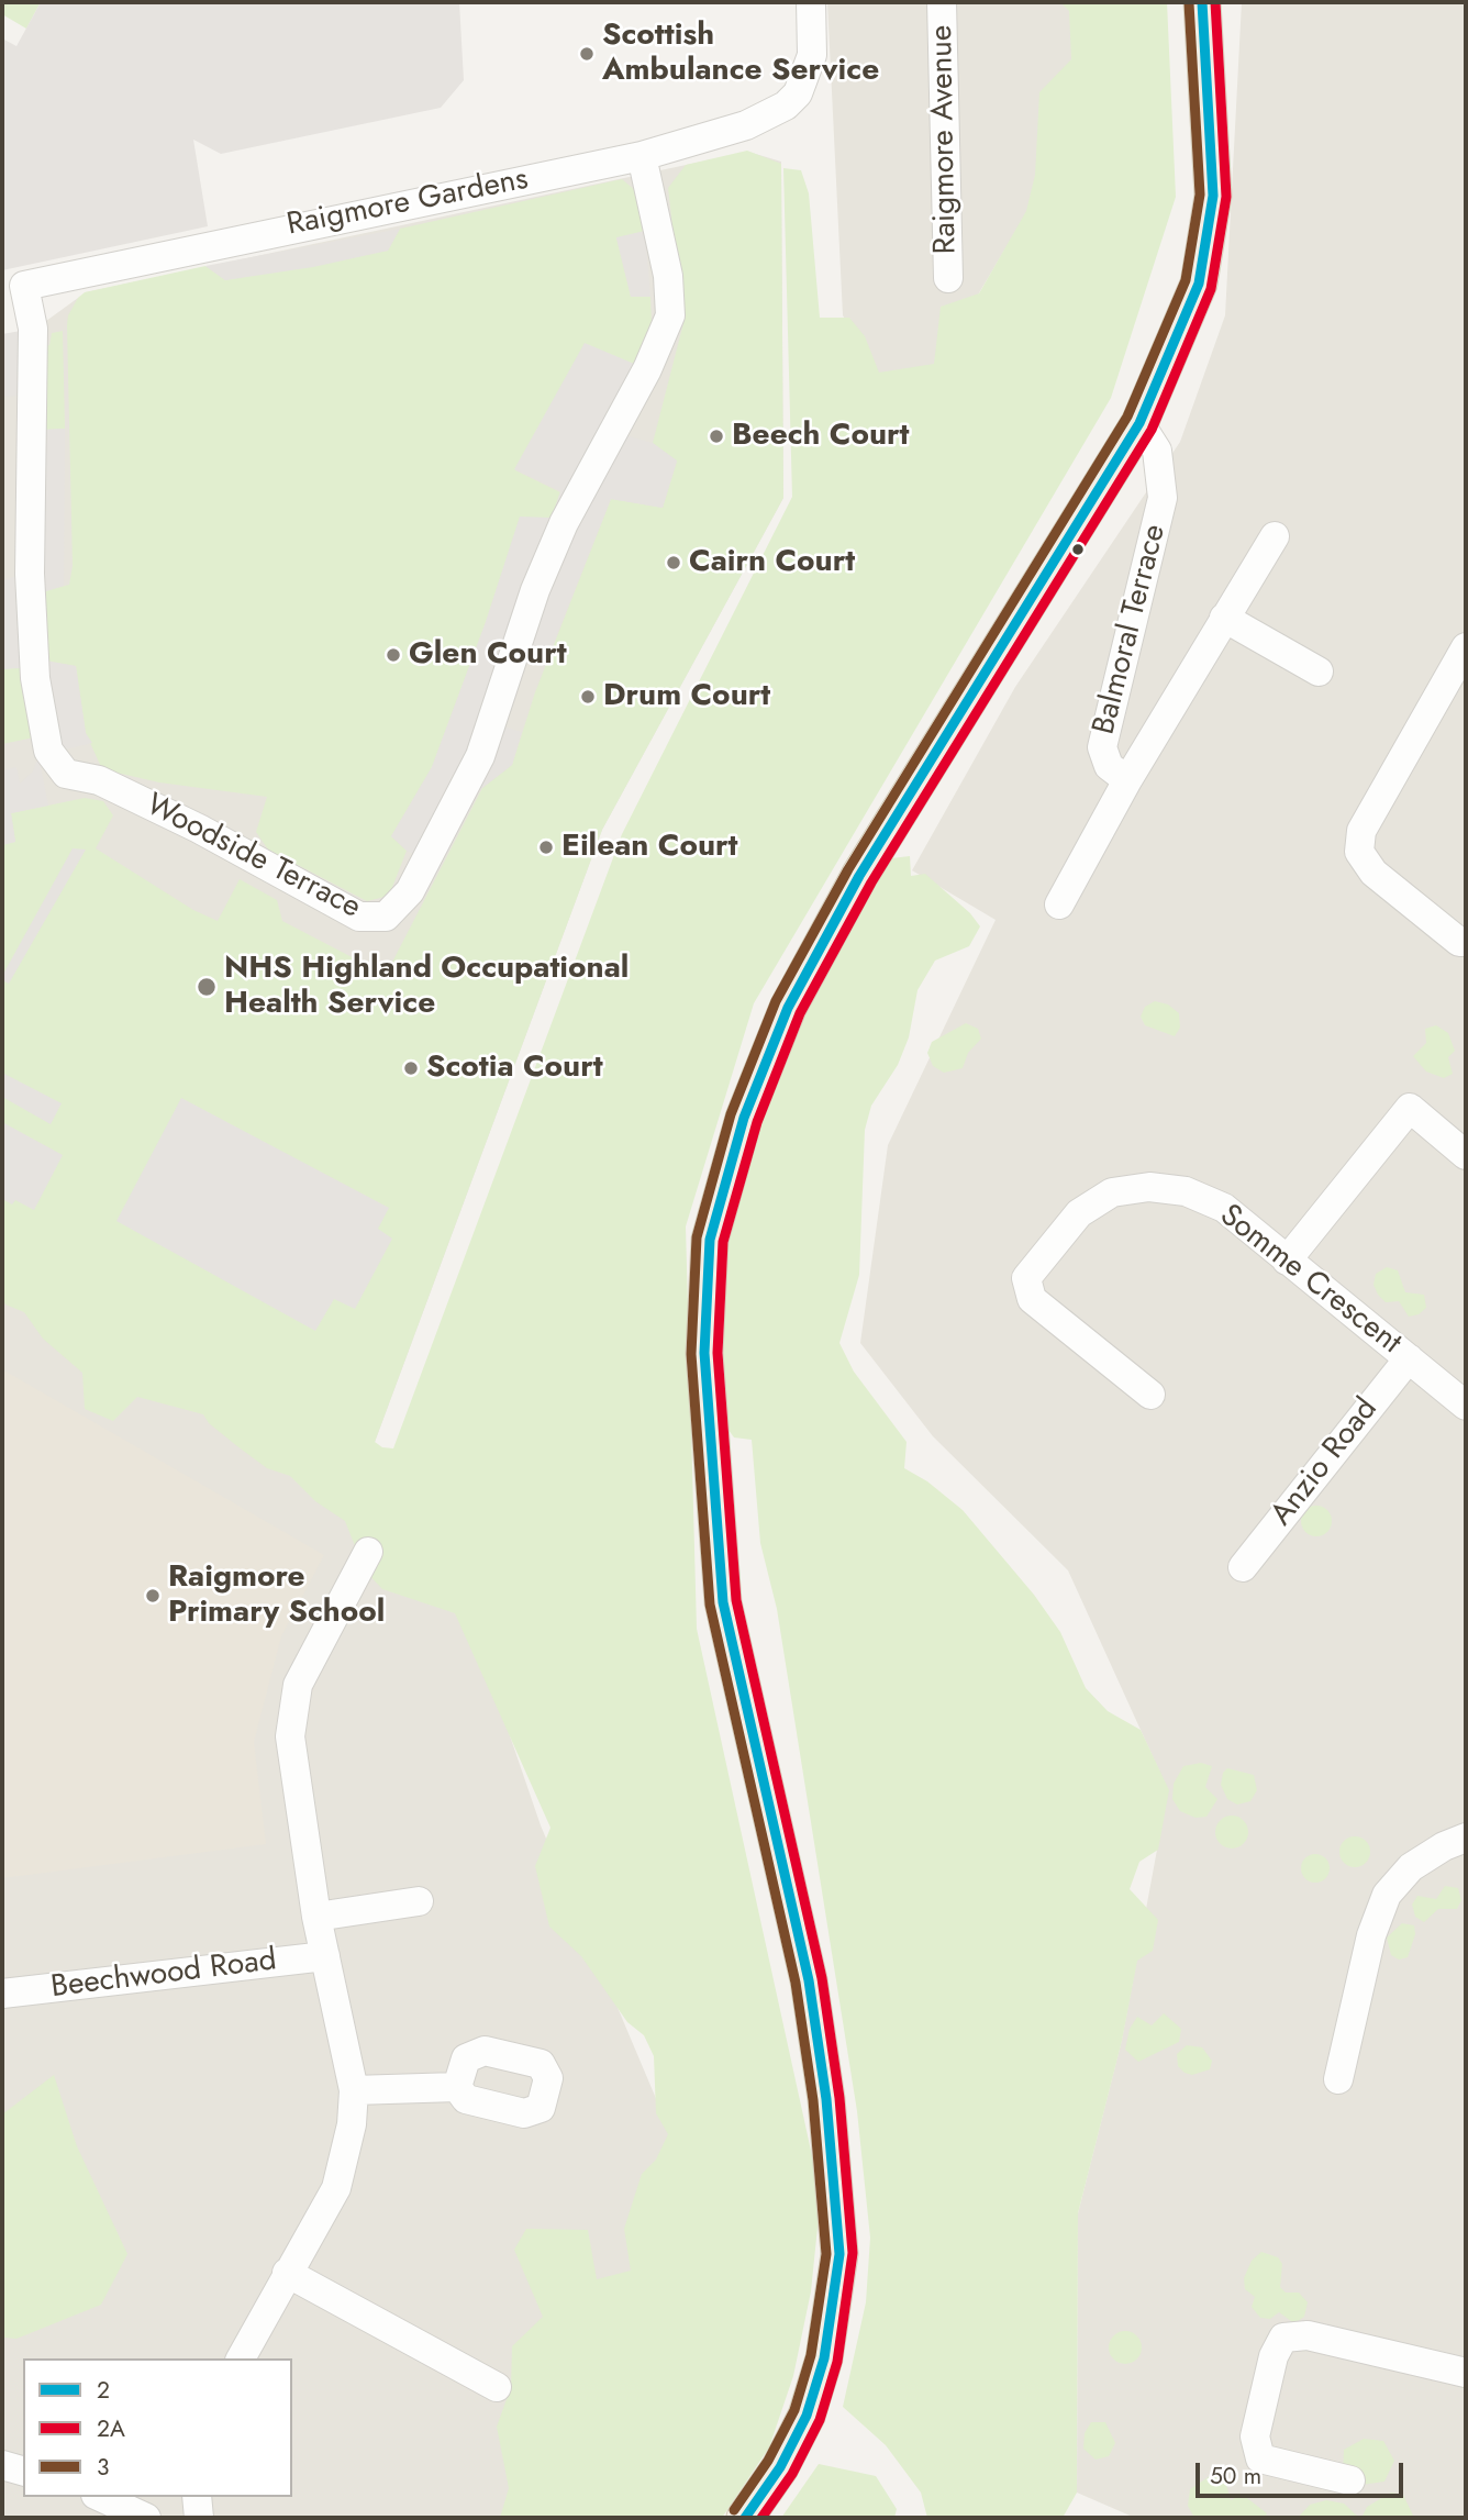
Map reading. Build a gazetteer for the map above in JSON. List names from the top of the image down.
{
  "streets": {
    "street": [
      "Raigmore Avenue",
      "Raigmore Gardens",
      "Balmoral Terrace",
      "Woodside Terrace",
      "Somme Crescent",
      "Anzio Road",
      "Beechwood Road"
    ]
  },
  "crossings": [
    ["Raigmore Gardens", "Woodside Terrace"],
    ["Somme Crescent", "Anzio Road"]
  ],
  "places": [
    "Scottish Ambulance Service",
    "Beech Court",
    "Cairn Court",
    "Glen Court",
    "Drum Court",
    "Eilean Court",
    "NHS Highland Occupational Health Service",
    "Scotia Court",
    "Raigmore Primary School"
  ],
  "lines": ["transit line 2", "transit line 2A", "transit line 3"],
  "legend": ["2", "2A", "3"],
  "scale_bar": "50 m"
}
